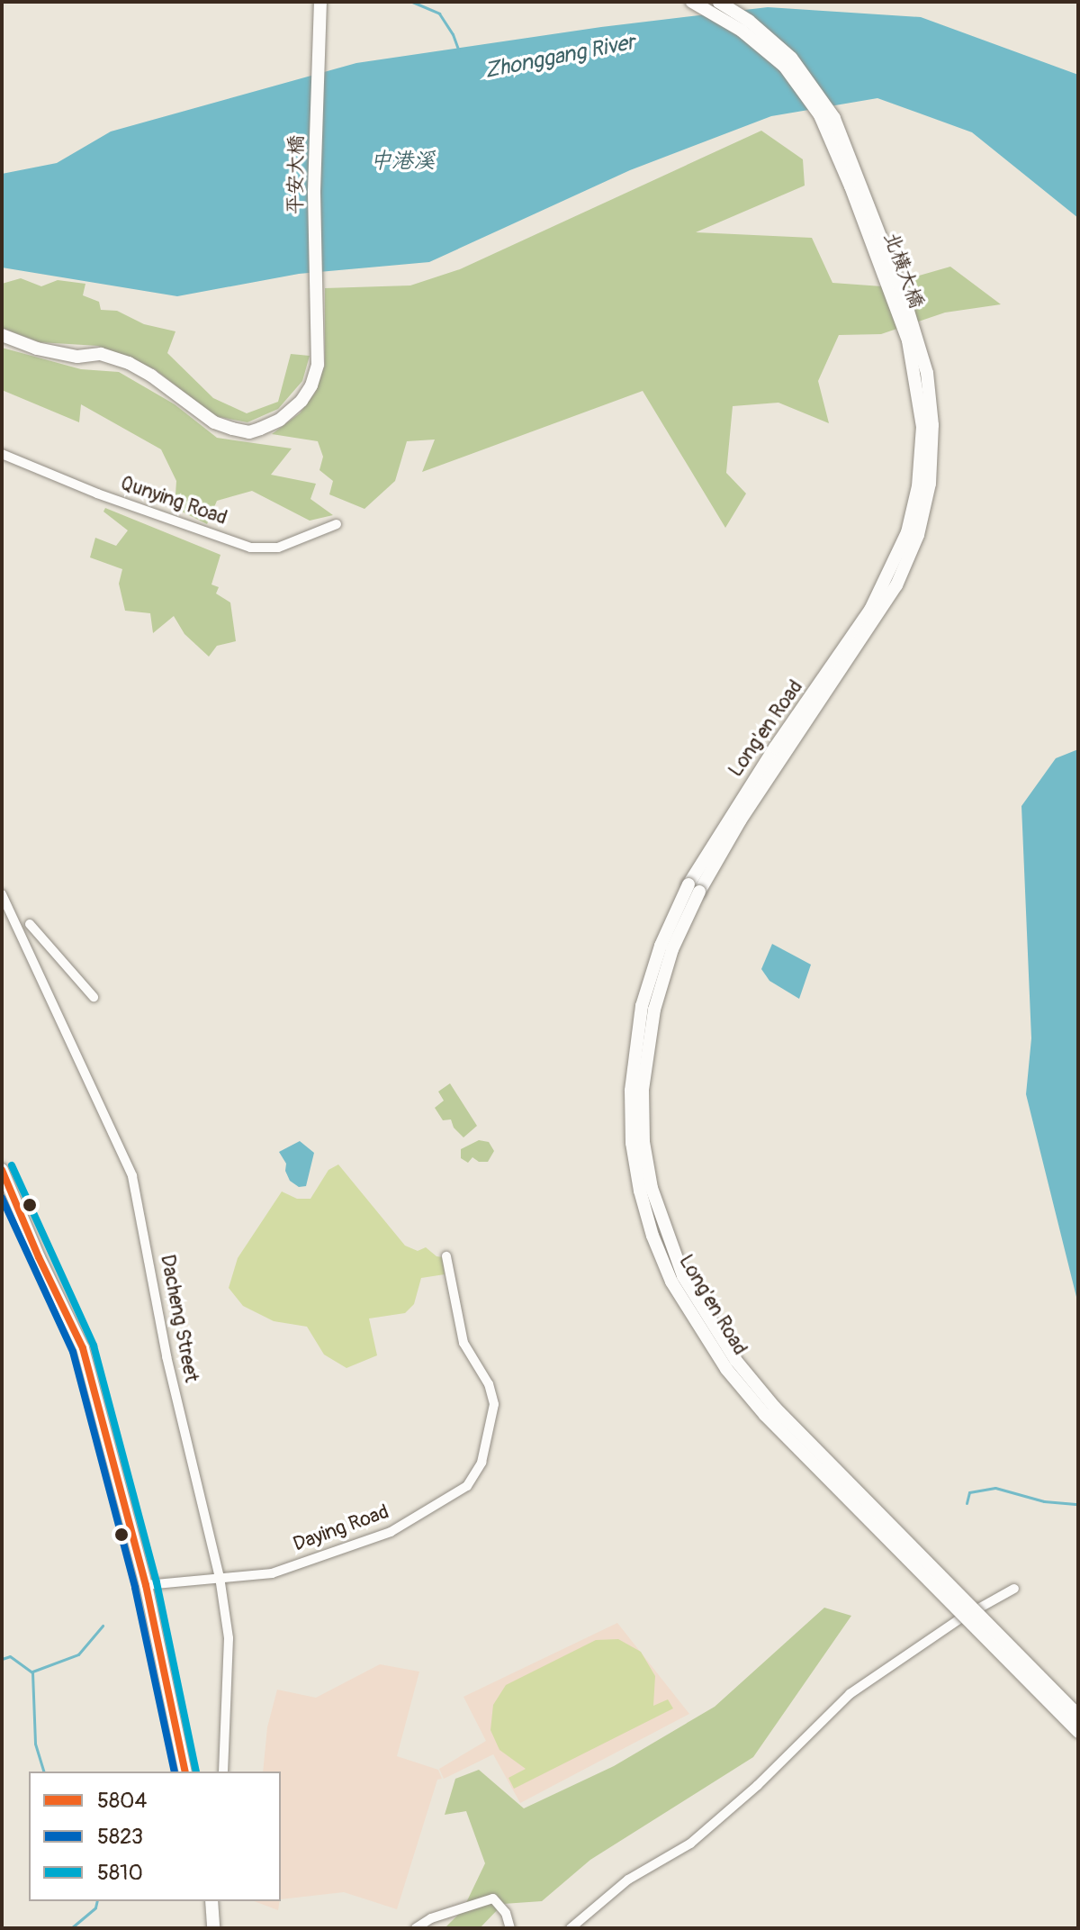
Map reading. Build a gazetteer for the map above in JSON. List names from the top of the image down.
{
  "streets": {
    "main road": ["平安大橋", "北橫大橋", "Long'en Road"],
    "street": ["Qunying Road", "Dacheng Street", "Daying Road"]
  },
  "crossings": [
    ["北橫大橋", "Long'en Road"],
    ["Dacheng Street", "Daying Road"]
  ],
  "water": ["Zhonggang River", "中港溪"],
  "lines": ["transit line 5810", "transit line 5804", "transit line 5823"],
  "legend": ["5804", "5823", "5810"]
}
